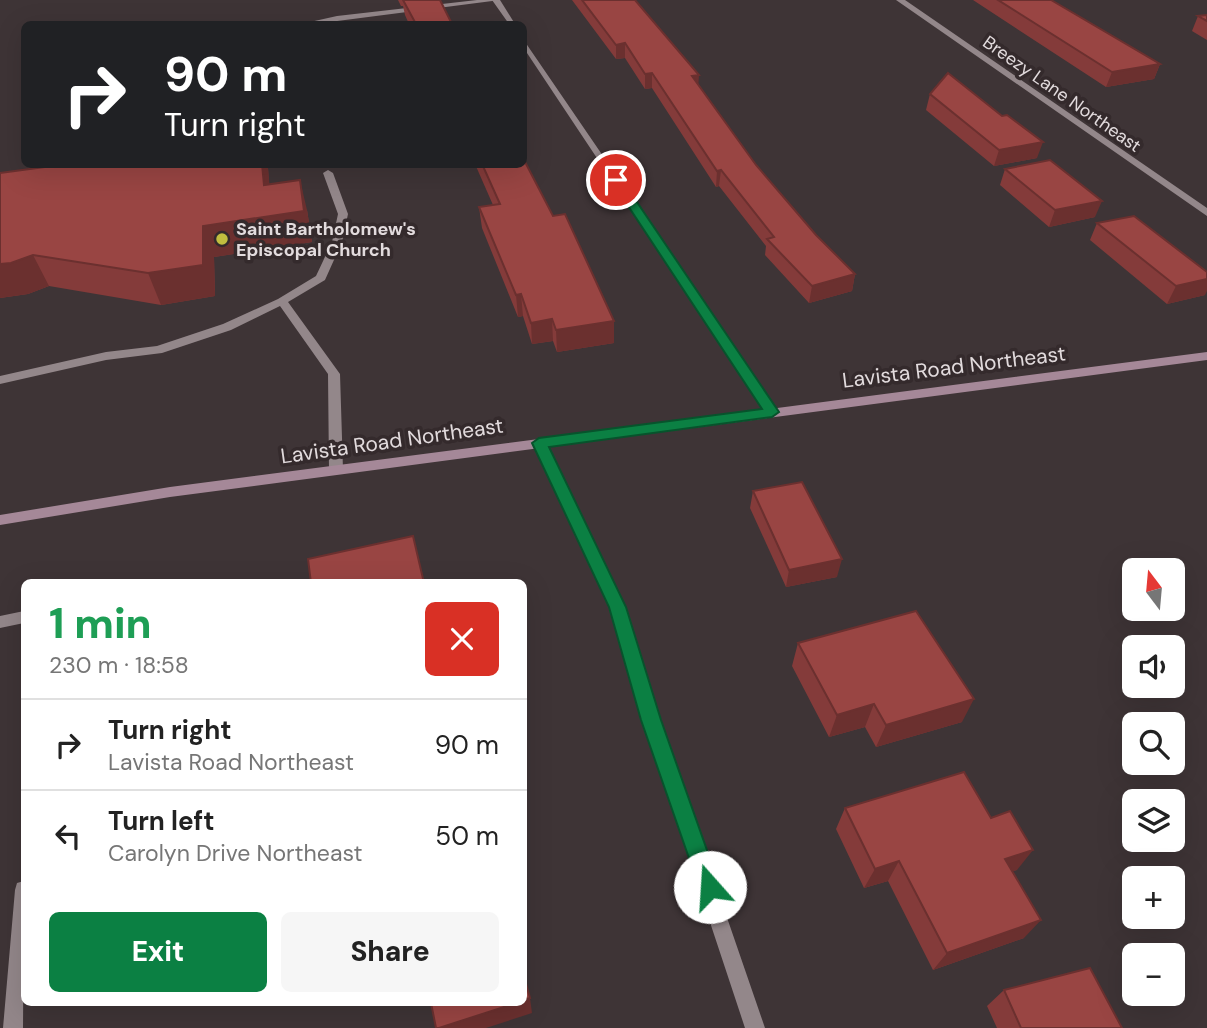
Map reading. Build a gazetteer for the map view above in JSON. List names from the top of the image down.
{
  "streets": {
    "main road": ["Lavista Road Northeast"],
    "street": ["Breezy Lane Northeast"]
  },
  "places": ["Saint Bartholomew's Episcopal Church"],
  "north": "top",
  "page": {
    "turn": ["90 m", "Turn right"],
    "map_buttons": ["+", "−"],
    "heading": ["1 min", "230 m · 18:58"],
    "list": [
      {
        "name": "Turn right",
        "note": "Lavista Road Northeast",
        "value": "90 m"
      },
      {
        "name": "Turn left",
        "note": "Carolyn Drive Northeast",
        "value": "50 m"
      }
    ],
    "buttons": ["Exit", "Share"]
  }
}
